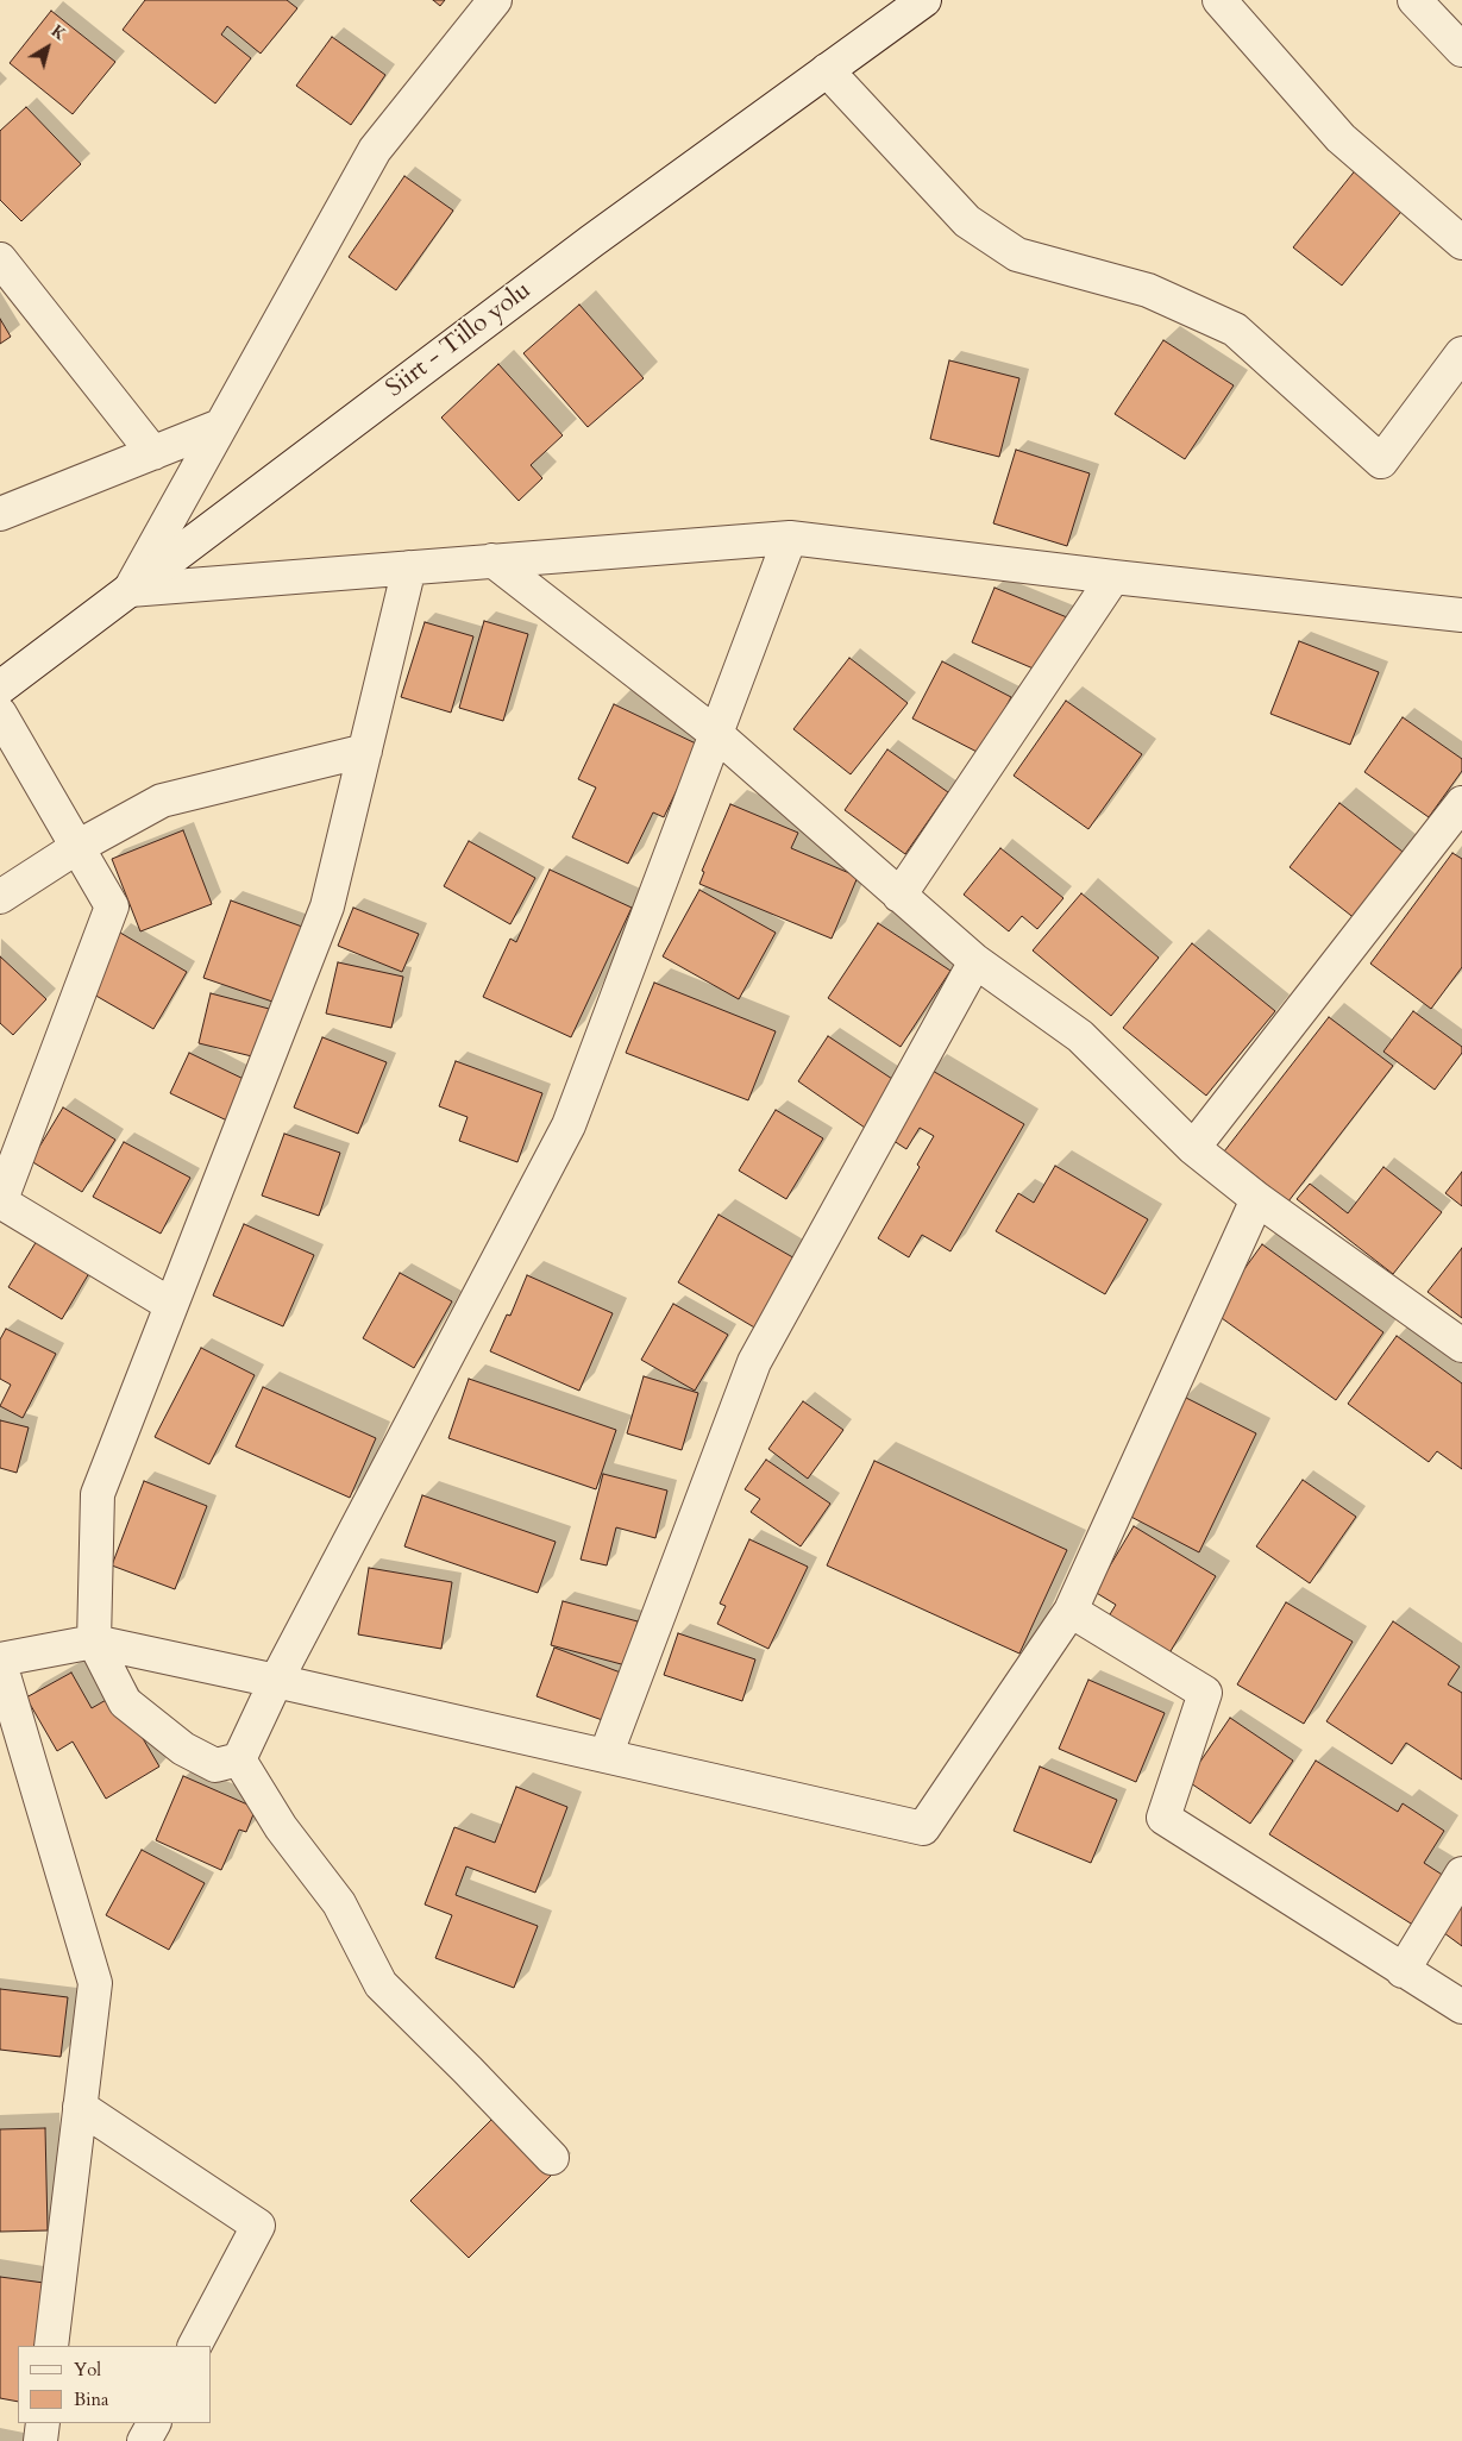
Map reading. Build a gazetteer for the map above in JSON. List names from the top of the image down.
{
  "streets": {
    "street": ["Siirt - Tillo yolu"]
  },
  "legend": ["Yol", "Bina"],
  "north": "top right"
}
